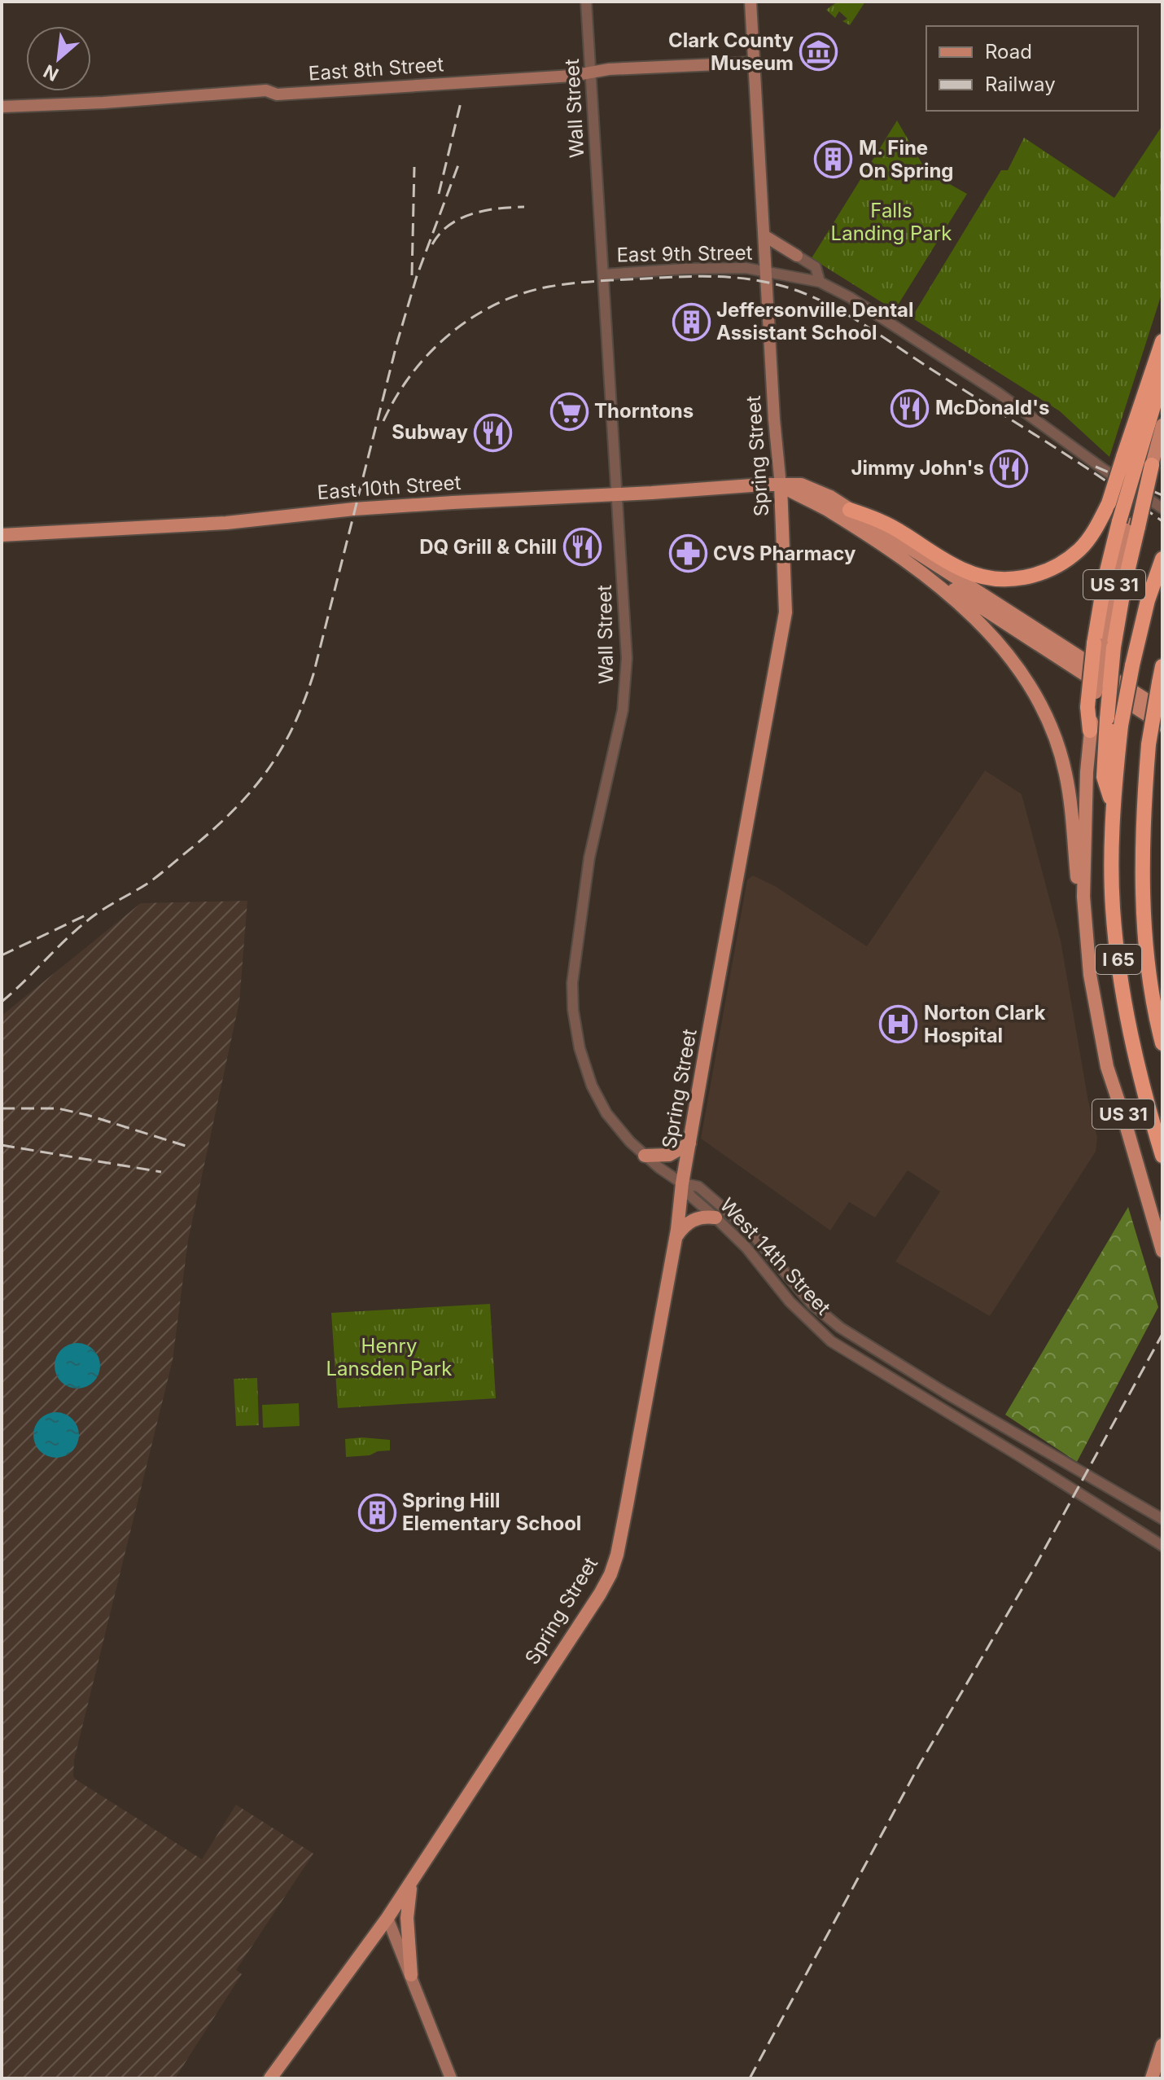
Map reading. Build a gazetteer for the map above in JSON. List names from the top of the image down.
{
  "streets": {
    "highway": ["I 65"],
    "main road": [
      "East 8th Street",
      "Spring Street",
      "East 10th Street",
      "US 31"
    ],
    "street": ["Wall Street", "East 9th Street", "West 14th Street"]
  },
  "crossings": [
    ["East 8th Street", "Wall Street"],
    ["East 8th Street", "Spring Street"],
    ["Wall Street", "East 9th Street"],
    ["Wall Street", "Spring Street"],
    ["Wall Street", "East 10th Street"],
    ["Wall Street", "West 14th Street"],
    ["East 9th Street", "Spring Street"],
    ["Spring Street", "East 10th Street"],
    ["Spring Street", "West 14th Street"]
  ],
  "parks": ["Falls Landing Park", "Henry Lansden Park"],
  "places": {
    "museum": ["Clark County Museum"],
    "building": ["M. Fine On Spring", "Jeffersonville Dental Assistant School", "Spring Hill Elementary School"],
    "restaurant": [
      "McDonald's",
      "Subway",
      "Jimmy John's",
      "DQ Grill & Chill"
    ],
    "supermarket": ["Thorntons"],
    "pharmacy": ["CVS Pharmacy"],
    "hospital": ["Norton Clark Hospital"]
  },
  "legend": ["Road", "Railway"],
  "north": "bottom left"
}
